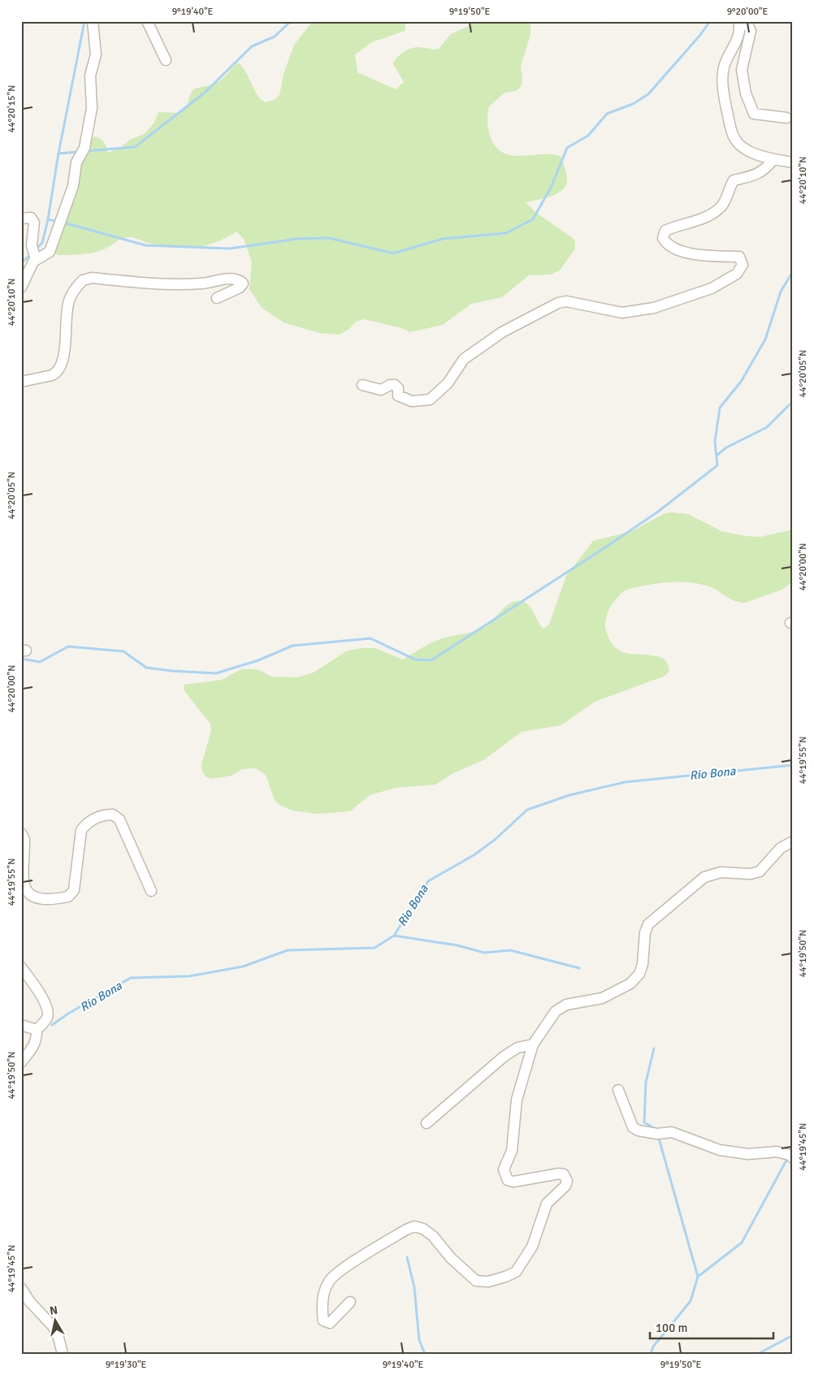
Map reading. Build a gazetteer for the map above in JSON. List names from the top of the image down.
{
  "water": ["Rio Bona"],
  "scale_bar": "100 m",
  "north": "top",
  "coordinates": [
    "9°19'40\"E",
    "9°19'50\"E",
    "9°20'00\"E",
    "44°20'15\"N",
    "44°20'10\"N",
    "44°20'05\"N",
    "44°20'00\"N",
    "44°19'55\"N",
    "44°19'50\"N",
    "44°19'45\"N",
    "9°19'30\"E"
  ]
}
